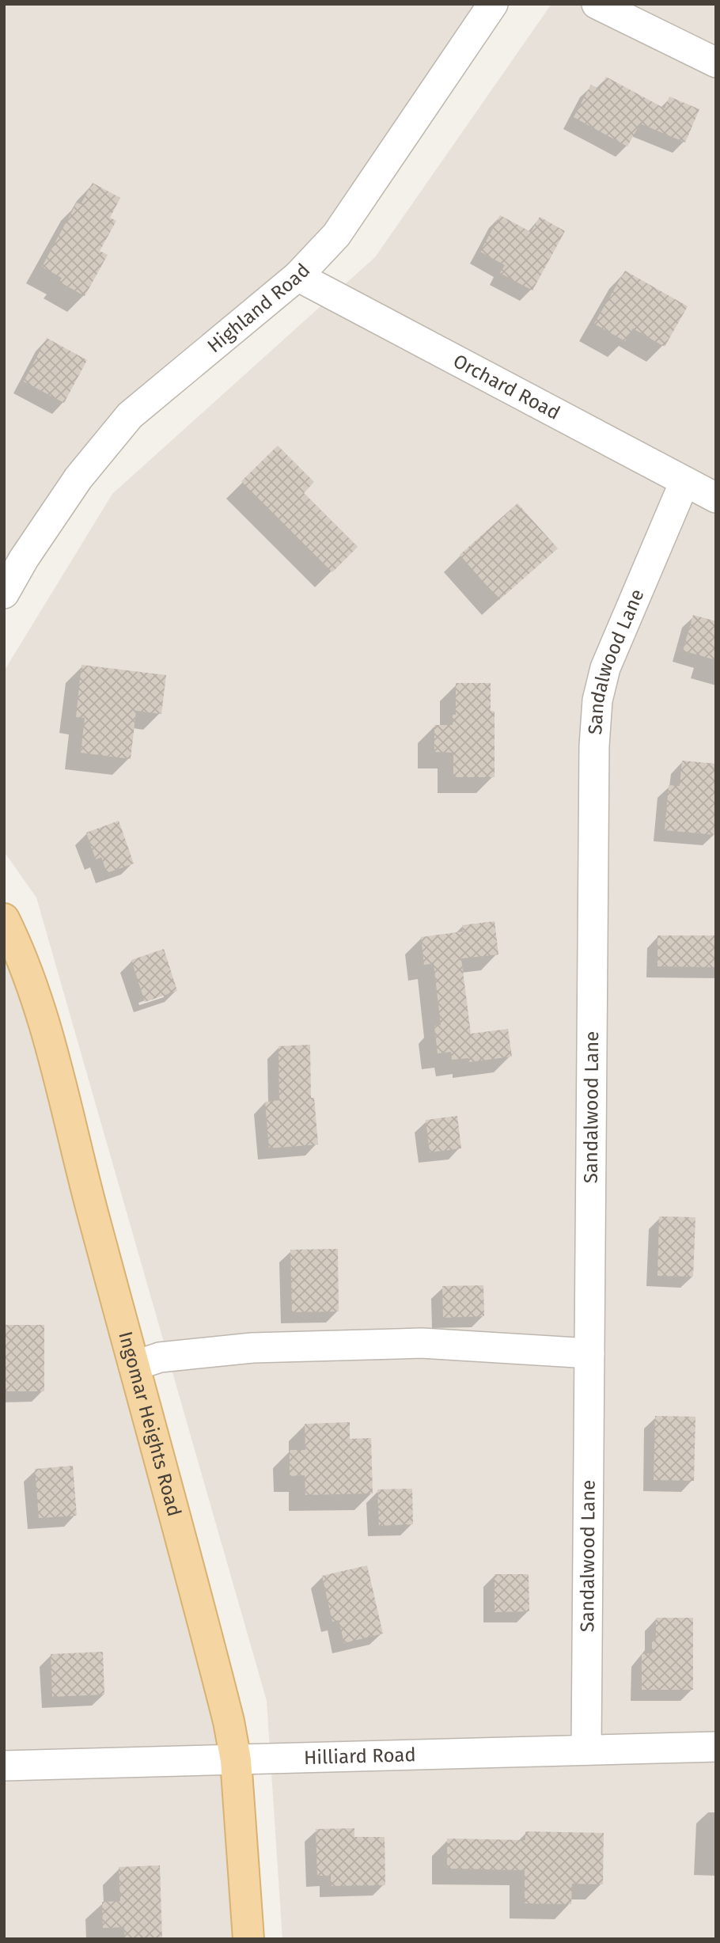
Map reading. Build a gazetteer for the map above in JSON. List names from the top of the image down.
{
  "streets": {
    "main road": ["Ingomar Heights Road"],
    "street": [
      "Highland Road",
      "Orchard Road",
      "Sandalwood Lane",
      "Hilliard Road"
    ]
  },
  "crossings": [
    ["Highland Road", "Orchard Road"],
    ["Orchard Road", "Sandalwood Lane"],
    ["Sandalwood Lane", "Hilliard Road"],
    ["Ingomar Heights Road", "Hilliard Road"]
  ]
}
